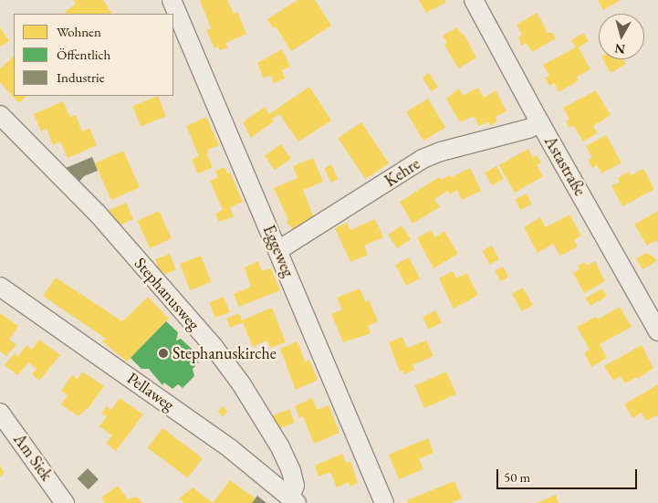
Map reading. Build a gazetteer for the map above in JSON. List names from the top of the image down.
{
  "streets": {
    "street": [
      "Astastraße",
      "Kehre",
      "Eggeweg",
      "Stephanusweg",
      "Pellaweg",
      "Am Siek"
    ]
  },
  "crossings": [
    ["Astastraße", "Kehre"],
    ["Kehre", "Eggeweg"],
    ["Stephanusweg", "Pellaweg"]
  ],
  "places": ["Stephanuskirche"],
  "legend": ["Wohnen", "Öffentlich", "Industrie"],
  "scale_bar": "50 m",
  "north": "bottom"
}
